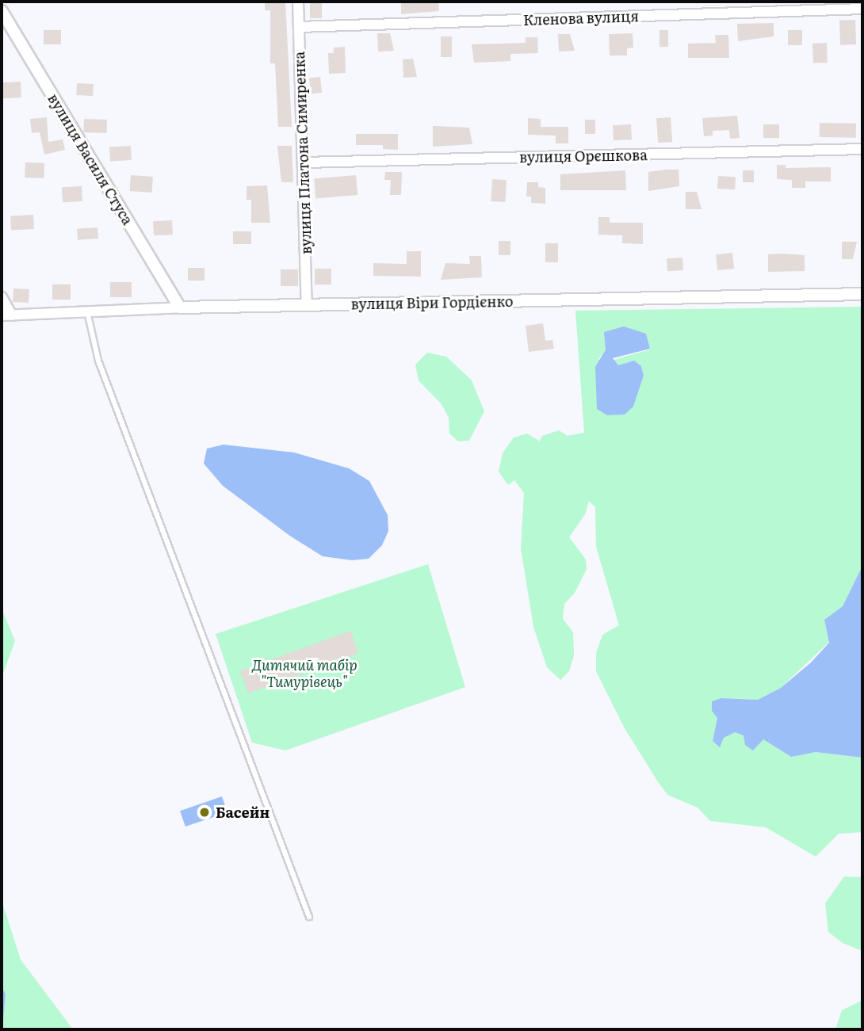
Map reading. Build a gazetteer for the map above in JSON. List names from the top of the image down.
{
  "streets": {
    "street": [
      "Кленова вулиця",
      "вулиця Платона Симиренка",
      "вулиця Орєшкова",
      "вулиця Василя Стуса",
      "вулиця Віри Гордієнко"
    ]
  },
  "crossings": [
    ["Кленова вулиця", "вулиця Платона Симиренка"],
    ["вулиця Платона Симиренка", "вулиця Орєшкова"],
    ["вулиця Платона Симиренка", "вулиця Віри Гордієнко"],
    ["вулиця Василя Стуса", "вулиця Віри Гордієнко"]
  ],
  "parks": ["Дитячий табір \"Тимурівець\""],
  "places": ["Басейн"]
}
